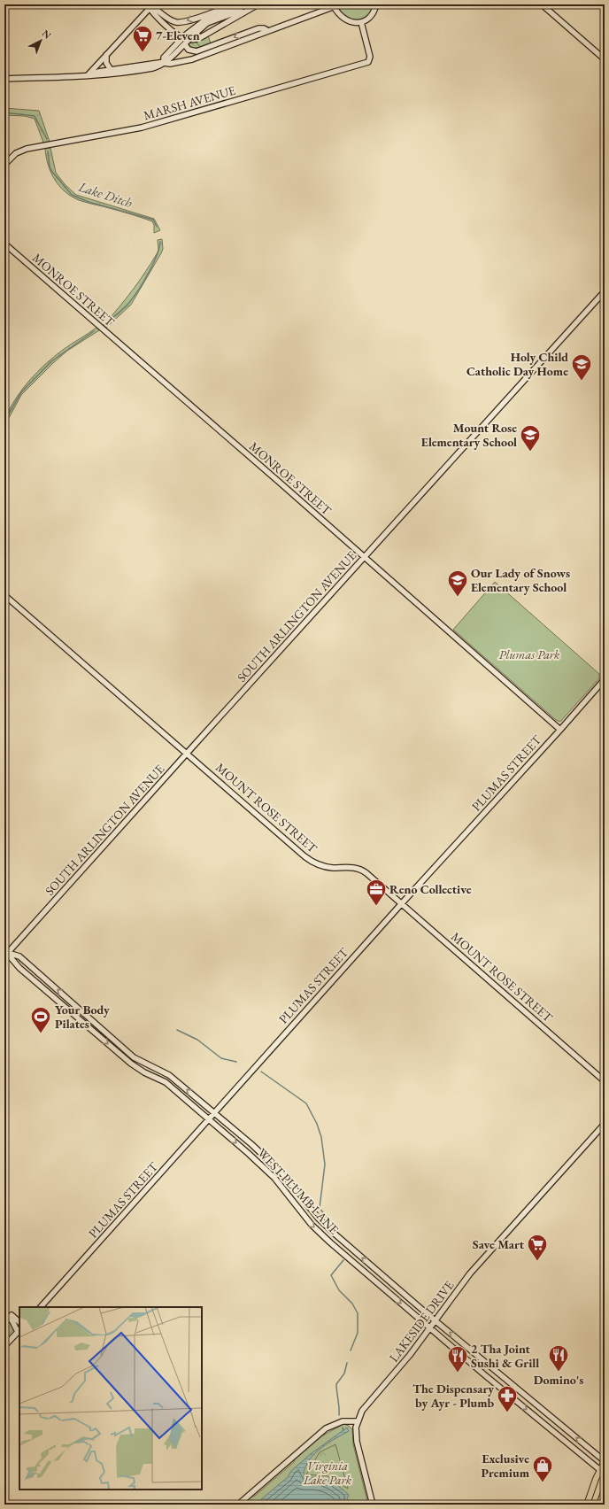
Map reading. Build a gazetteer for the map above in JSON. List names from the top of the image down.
{
  "streets": {
    "main road": [
      "MARSH AVENUE",
      "MONROE STREET",
      "SOUTH ARLINGTON AVENUE",
      "PLUMAS STREET",
      "MOUNT ROSE STREET",
      "WEST PLUMB LANE",
      "LAKESIDE DRIVE"
    ]
  },
  "crossings": [
    ["MONROE STREET", "SOUTH ARLINGTON AVENUE"],
    ["MONROE STREET", "PLUMAS STREET"],
    ["SOUTH ARLINGTON AVENUE", "MOUNT ROSE STREET"],
    ["SOUTH ARLINGTON AVENUE", "WEST PLUMB LANE"],
    ["PLUMAS STREET", "MOUNT ROSE STREET"],
    ["PLUMAS STREET", "WEST PLUMB LANE"],
    ["WEST PLUMB LANE", "LAKESIDE DRIVE"]
  ],
  "water": ["Lake Ditch"],
  "parks": ["Plumas Park", "Virginia Lake Park"],
  "places": {
    "supermarket": ["7-Eleven", "Save Mart"],
    "school or university": ["Holy Child Catholic Day Home", "Mount Rose Elementary School", "Our Lady of Snows Elementary School"],
    "office": ["Reno Collective"],
    "sports": ["Your Body Pilates"],
    "restaurant": ["Domino's", "2 Tha Joint Sushi & Grill"],
    "pharmacy": ["The Dispensary by Ayr - Plumb"],
    "shop": ["Exclusive Premium"]
  },
  "north": "top right"
}
